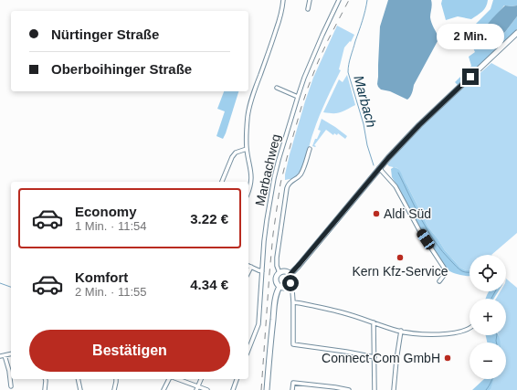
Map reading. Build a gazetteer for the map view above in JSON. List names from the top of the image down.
{
  "streets": {
    "street": ["Marbachweg"]
  },
  "water": ["Marbach"],
  "places": ["Aldi Süd", "Kern Kfz-Service", "Connect Com GmbH"],
  "page": {
    "banner": ["Nürtinger Straße", "Oberboihinger Straße"],
    "bubble": "2 Min.",
    "list": [
      {
        "name": "Economy",
        "note": "1 Min. · 11:54",
        "value": "3.22 €"
      },
      {
        "name": "Komfort",
        "note": "2 Min. · 11:55",
        "value": "4.34 €"
      }
    ],
    "map_buttons": ["+", "−"],
    "buttons": "Bestätigen"
  }
}
